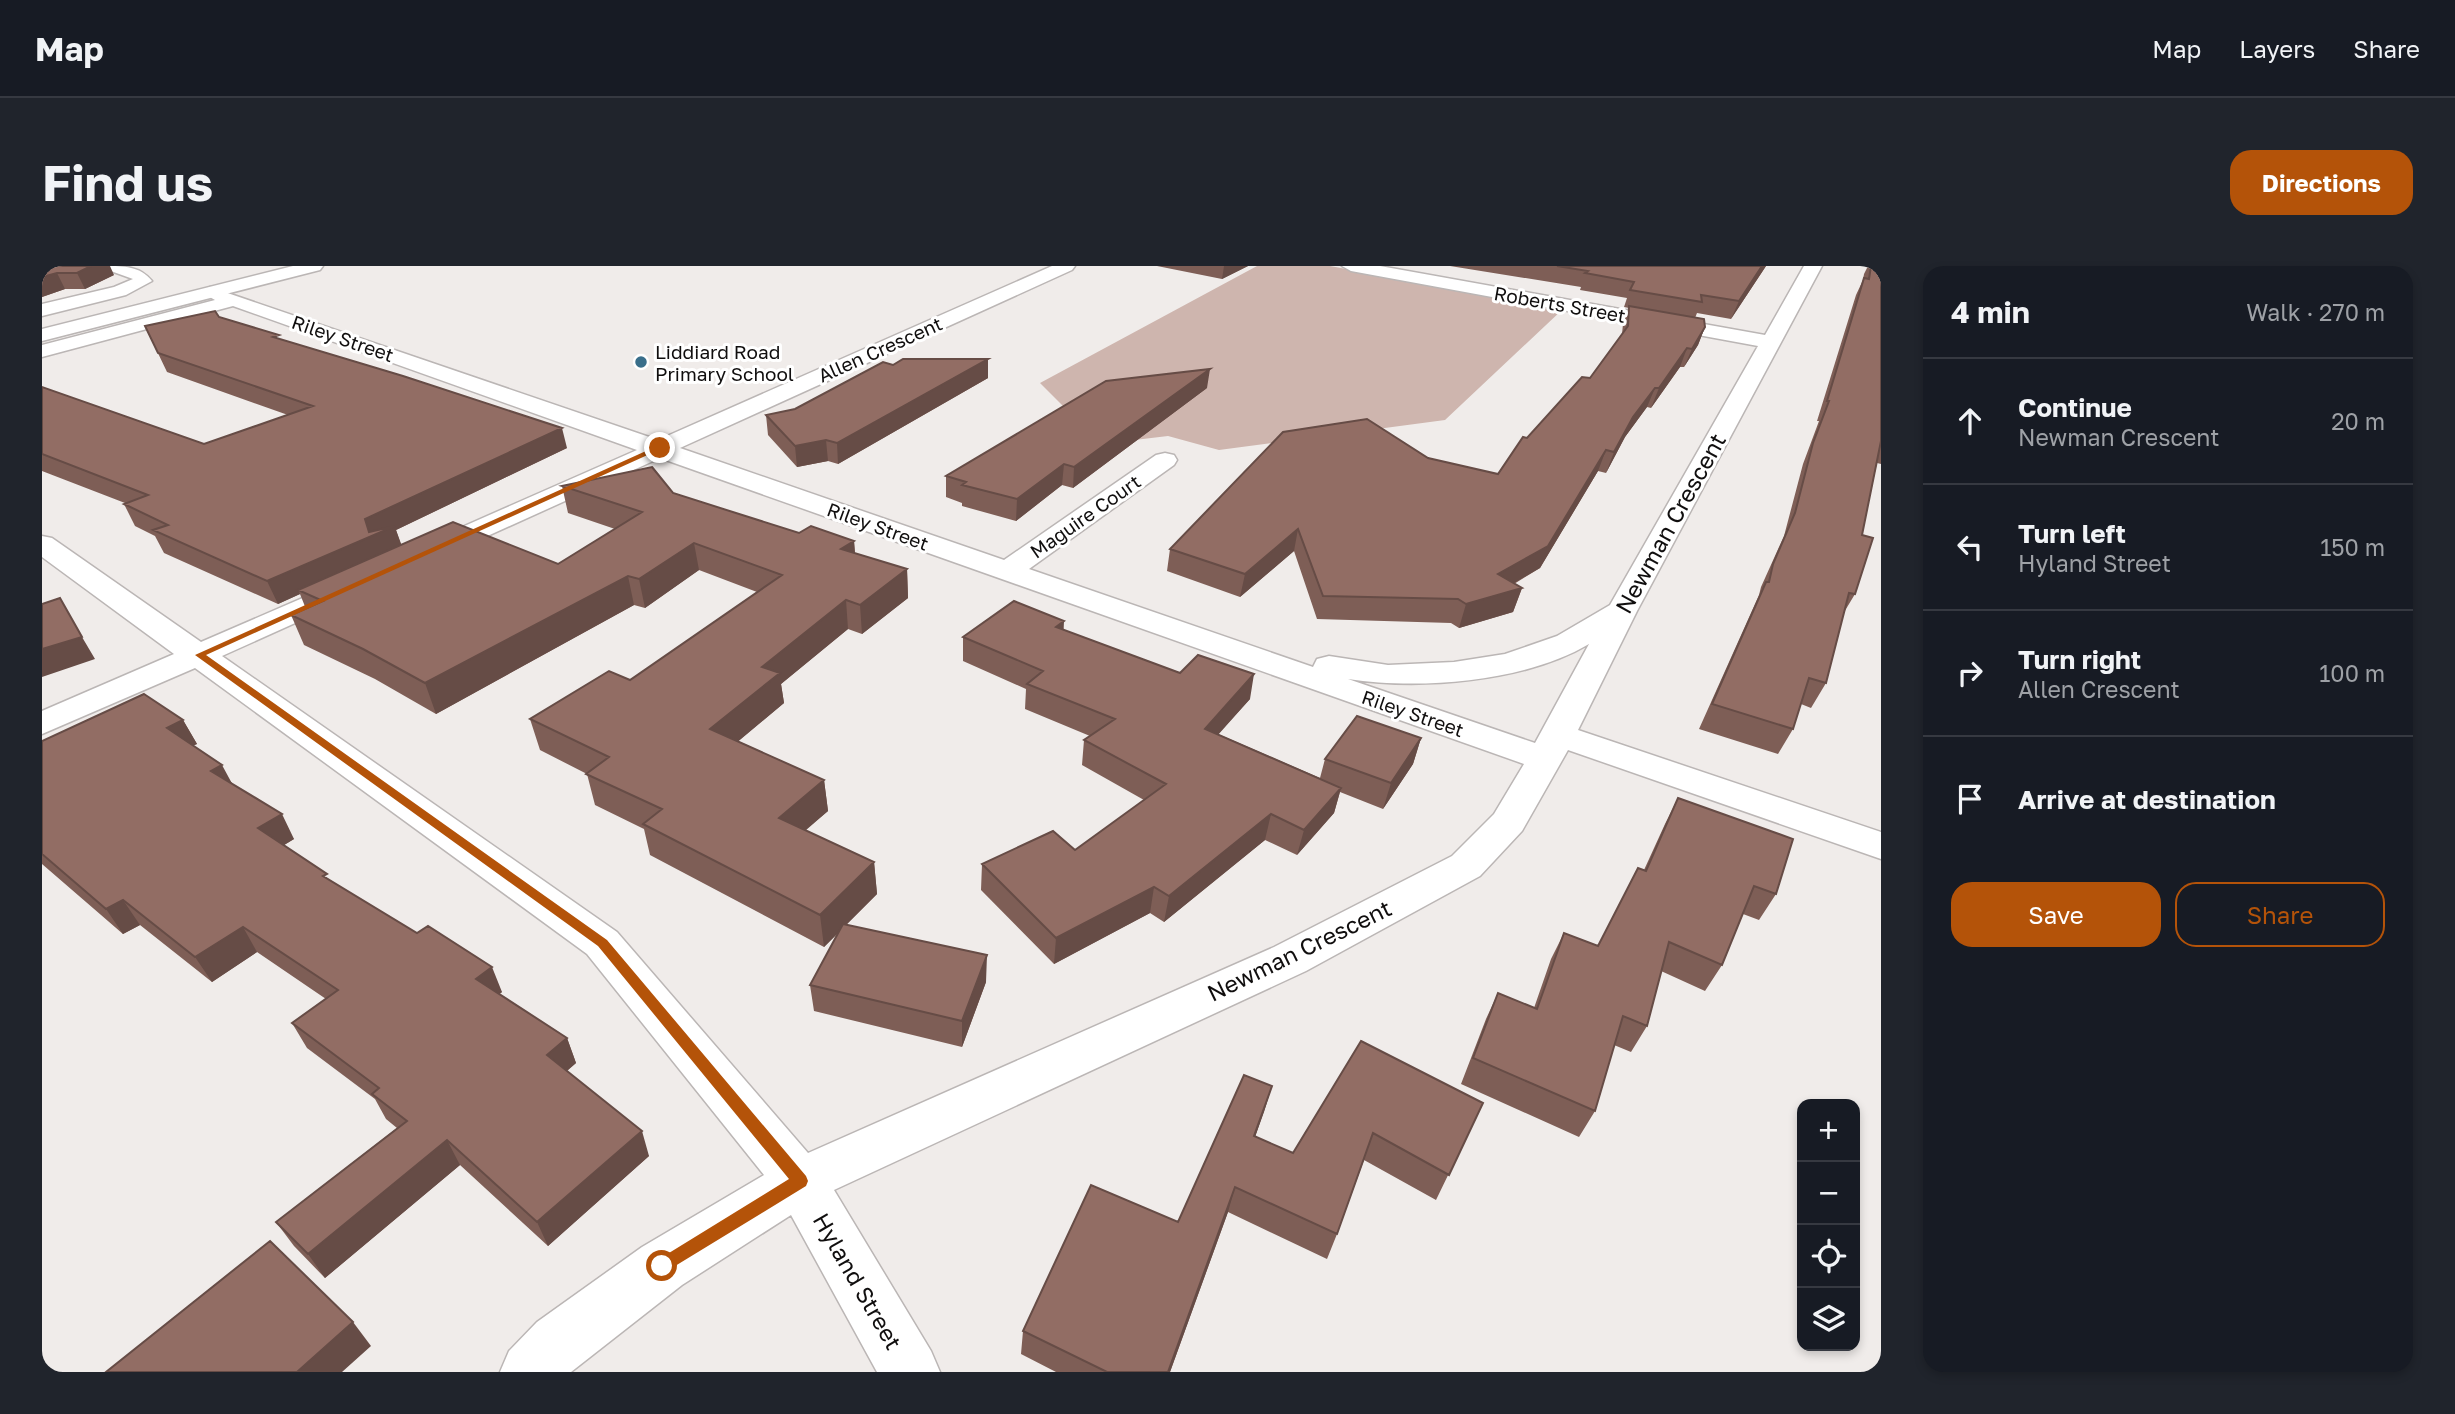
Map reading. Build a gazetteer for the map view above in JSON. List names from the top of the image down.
{
  "streets": {
    "street": [
      "Roberts Street",
      "Riley Street",
      "Allen Crescent",
      "Maguire Court",
      "Newman Crescent",
      "Hyland Street"
    ]
  },
  "crossings": [
    ["Roberts Street", "Newman Crescent"],
    ["Riley Street", "Allen Crescent"],
    ["Riley Street", "Maguire Court"],
    ["Riley Street", "Newman Crescent"],
    ["Newman Crescent", "Hyland Street"]
  ],
  "places": ["Liddiard Road Primary School"],
  "page": {
    "header": "Map",
    "nav": ["Map", "Layers", "Share"],
    "buttons": [
      "Directions",
      ["Save", "Share"]
    ],
    "title": "Find us",
    "heading": ["4 min", "Walk · 270 m"],
    "list": [
      ["Continue", "Newman Crescent", "20 m"],
      ["Turn left", "Hyland Street", "150 m"],
      ["Turn right", "Allen Crescent", "100 m"],
      "Arrive at destination"
    ],
    "map_buttons": ["+", "−"]
  }
}
